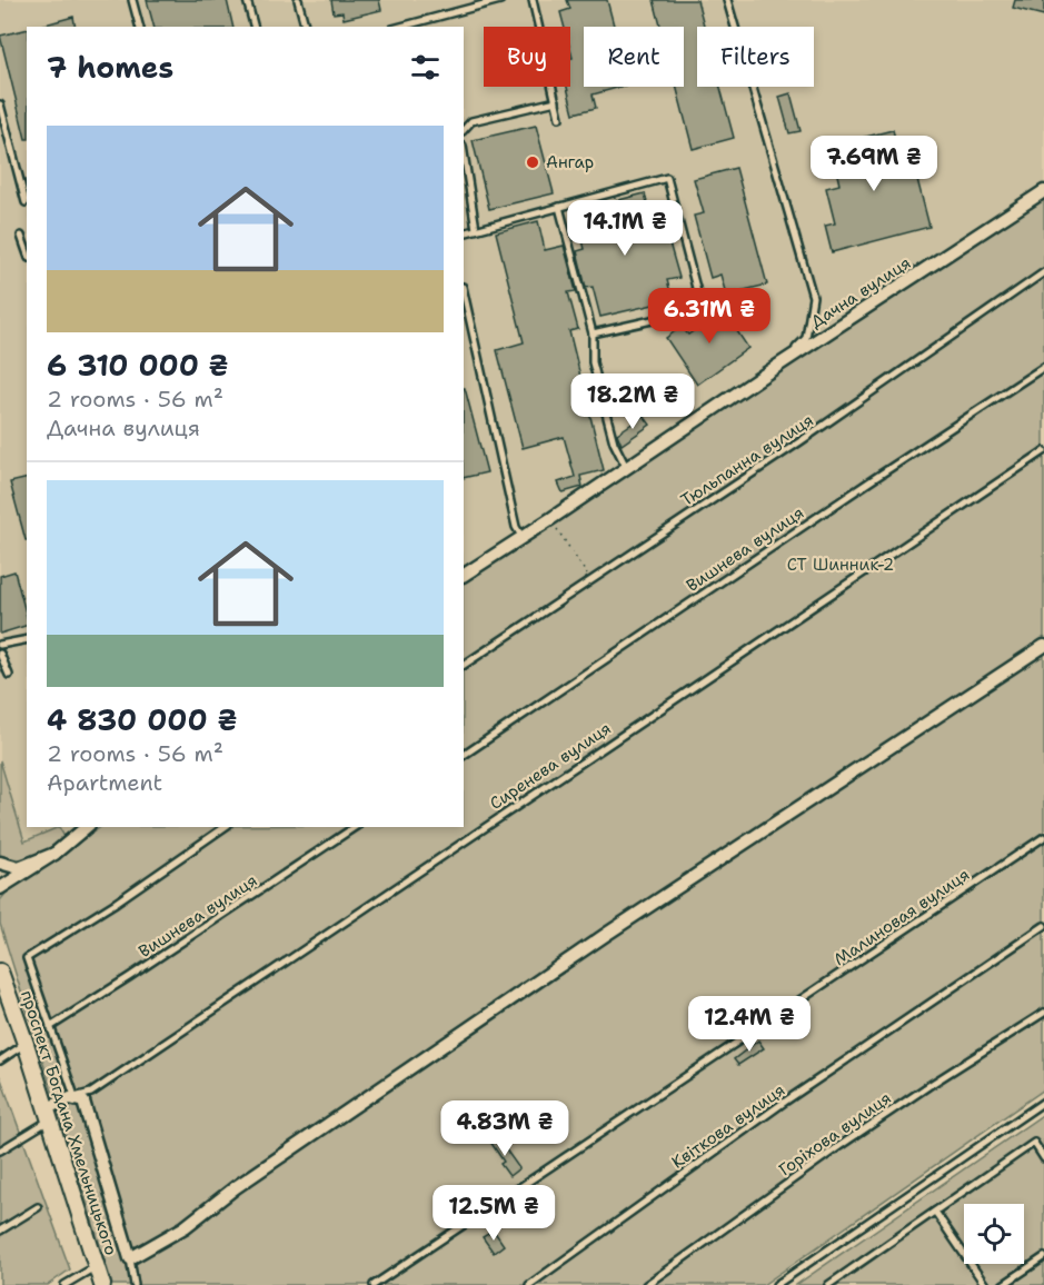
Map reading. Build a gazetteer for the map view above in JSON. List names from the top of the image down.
{
  "streets": {
    "main road": ["проспект Богдана Хмельницького"],
    "street": ["Дачна вулиця"],
    "lane": [
      "Тюльпанна вулиця",
      "Вишнева вулиця",
      "Сиренева вулиця",
      "Малиновая вулиця",
      "Квіткова вулиця",
      "Горіхова вулиця"
    ]
  },
  "parks": ["СТ Шинник-2"],
  "places": ["Ангар"],
  "page": {
    "chip": ["Buy", "Rent", "Filters"],
    "heading": "7 homes",
    "list": [
      {
        "name": "6 310 000 ₴",
        "note": "2 rooms · 56 m² · Дачна вулиця"
      },
      {
        "name": "4 830 000 ₴",
        "note": "2 rooms · 56 m² · Apartment"
      }
    ],
    "price": [
      "7.69M ₴",
      "14.1M ₴",
      "6.31M ₴",
      "18.2M ₴",
      "12.4M ₴",
      "4.83M ₴",
      "12.5M ₴"
    ]
  }
}
